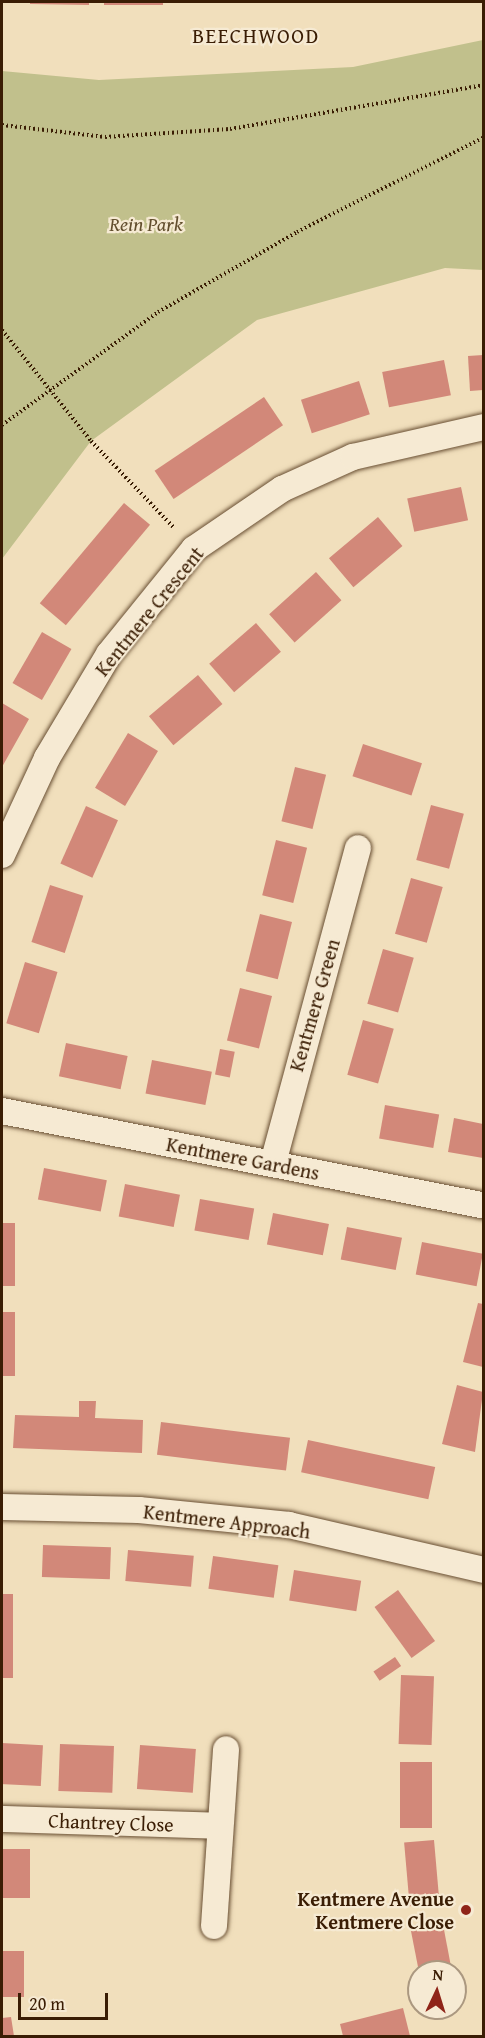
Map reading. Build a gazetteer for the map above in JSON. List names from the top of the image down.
{
  "streets": {
    "street": [
      "Kentmere Crescent",
      "Kentmere Green",
      "Kentmere Gardens",
      "Kentmere Approach",
      "Chantrey Close"
    ]
  },
  "crossings": [
    ["Kentmere Green", "Kentmere Gardens"]
  ],
  "districts": ["BEECHWOOD"],
  "parks": ["Rein Park"],
  "places": ["Kentmere Avenue Kentmere Close"],
  "scale_bar": "20 m",
  "north": "top"
}
